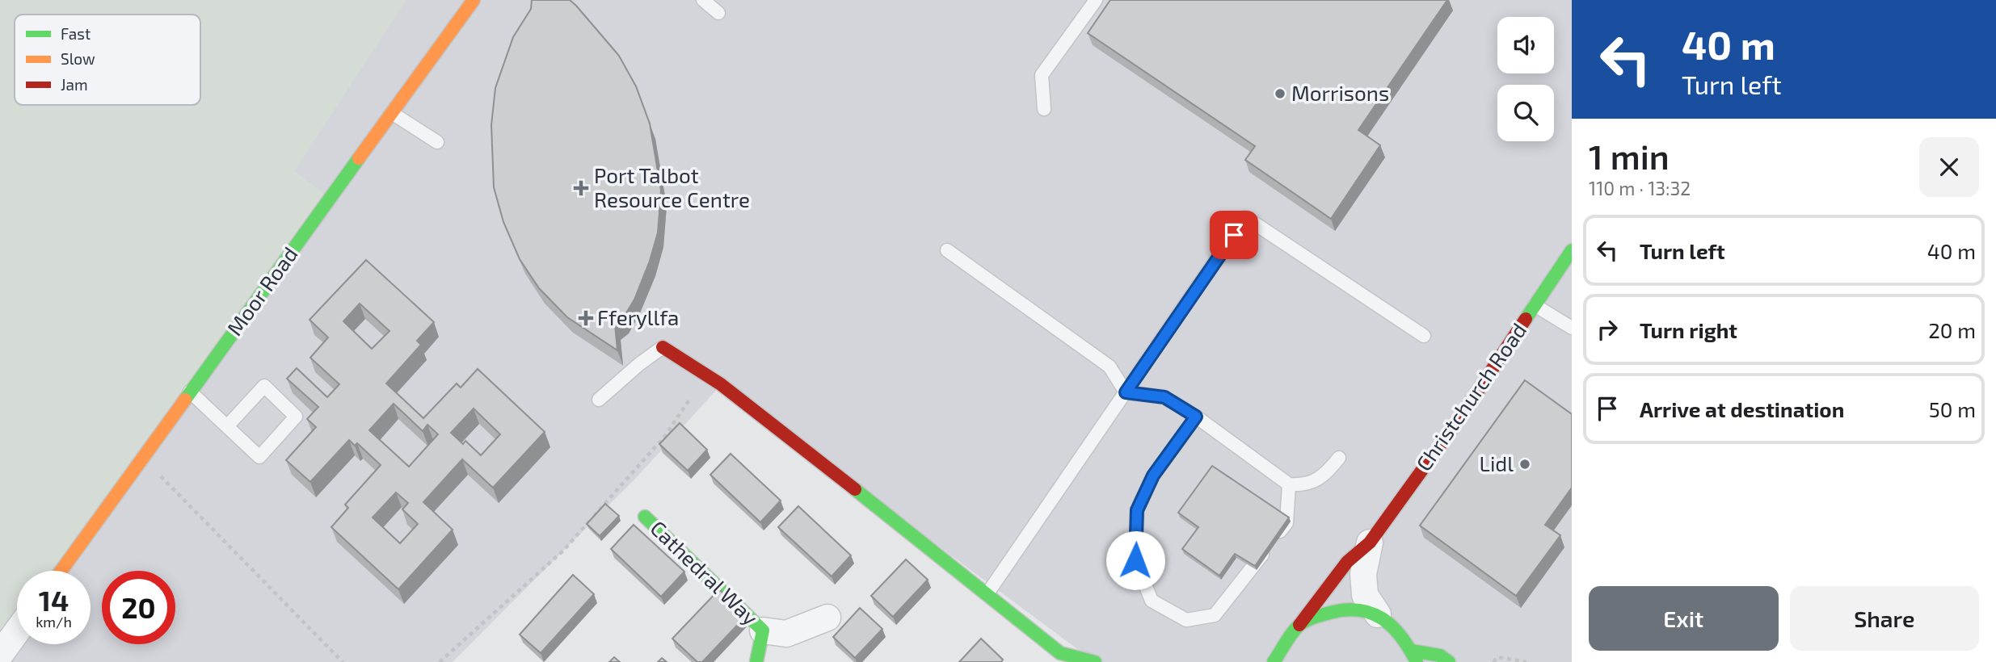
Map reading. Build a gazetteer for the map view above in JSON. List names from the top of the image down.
{
  "streets": {
    "street": ["Moor Road", "Christchurch Road", "Cathedral Way"]
  },
  "places": {
    "other": ["Morrisons", "Lidl"],
    "health": ["Port Talbot Resource Centre", "Fferyllfa"]
  },
  "legend": ["Fast", "Slow", "Jam"],
  "page": {
    "turn": ["40 m", "Turn left"],
    "heading": ["1 min", "110 m · 13:32"],
    "list": [
      {
        "name": "Turn left",
        "value": "40 m"
      },
      {
        "name": "Turn right",
        "value": "20 m"
      },
      {
        "name": "Arrive at destination",
        "value": "50 m"
      }
    ],
    "speed": "14 km/h",
    "limit": "20",
    "buttons": ["Exit", "Share"]
  }
}
